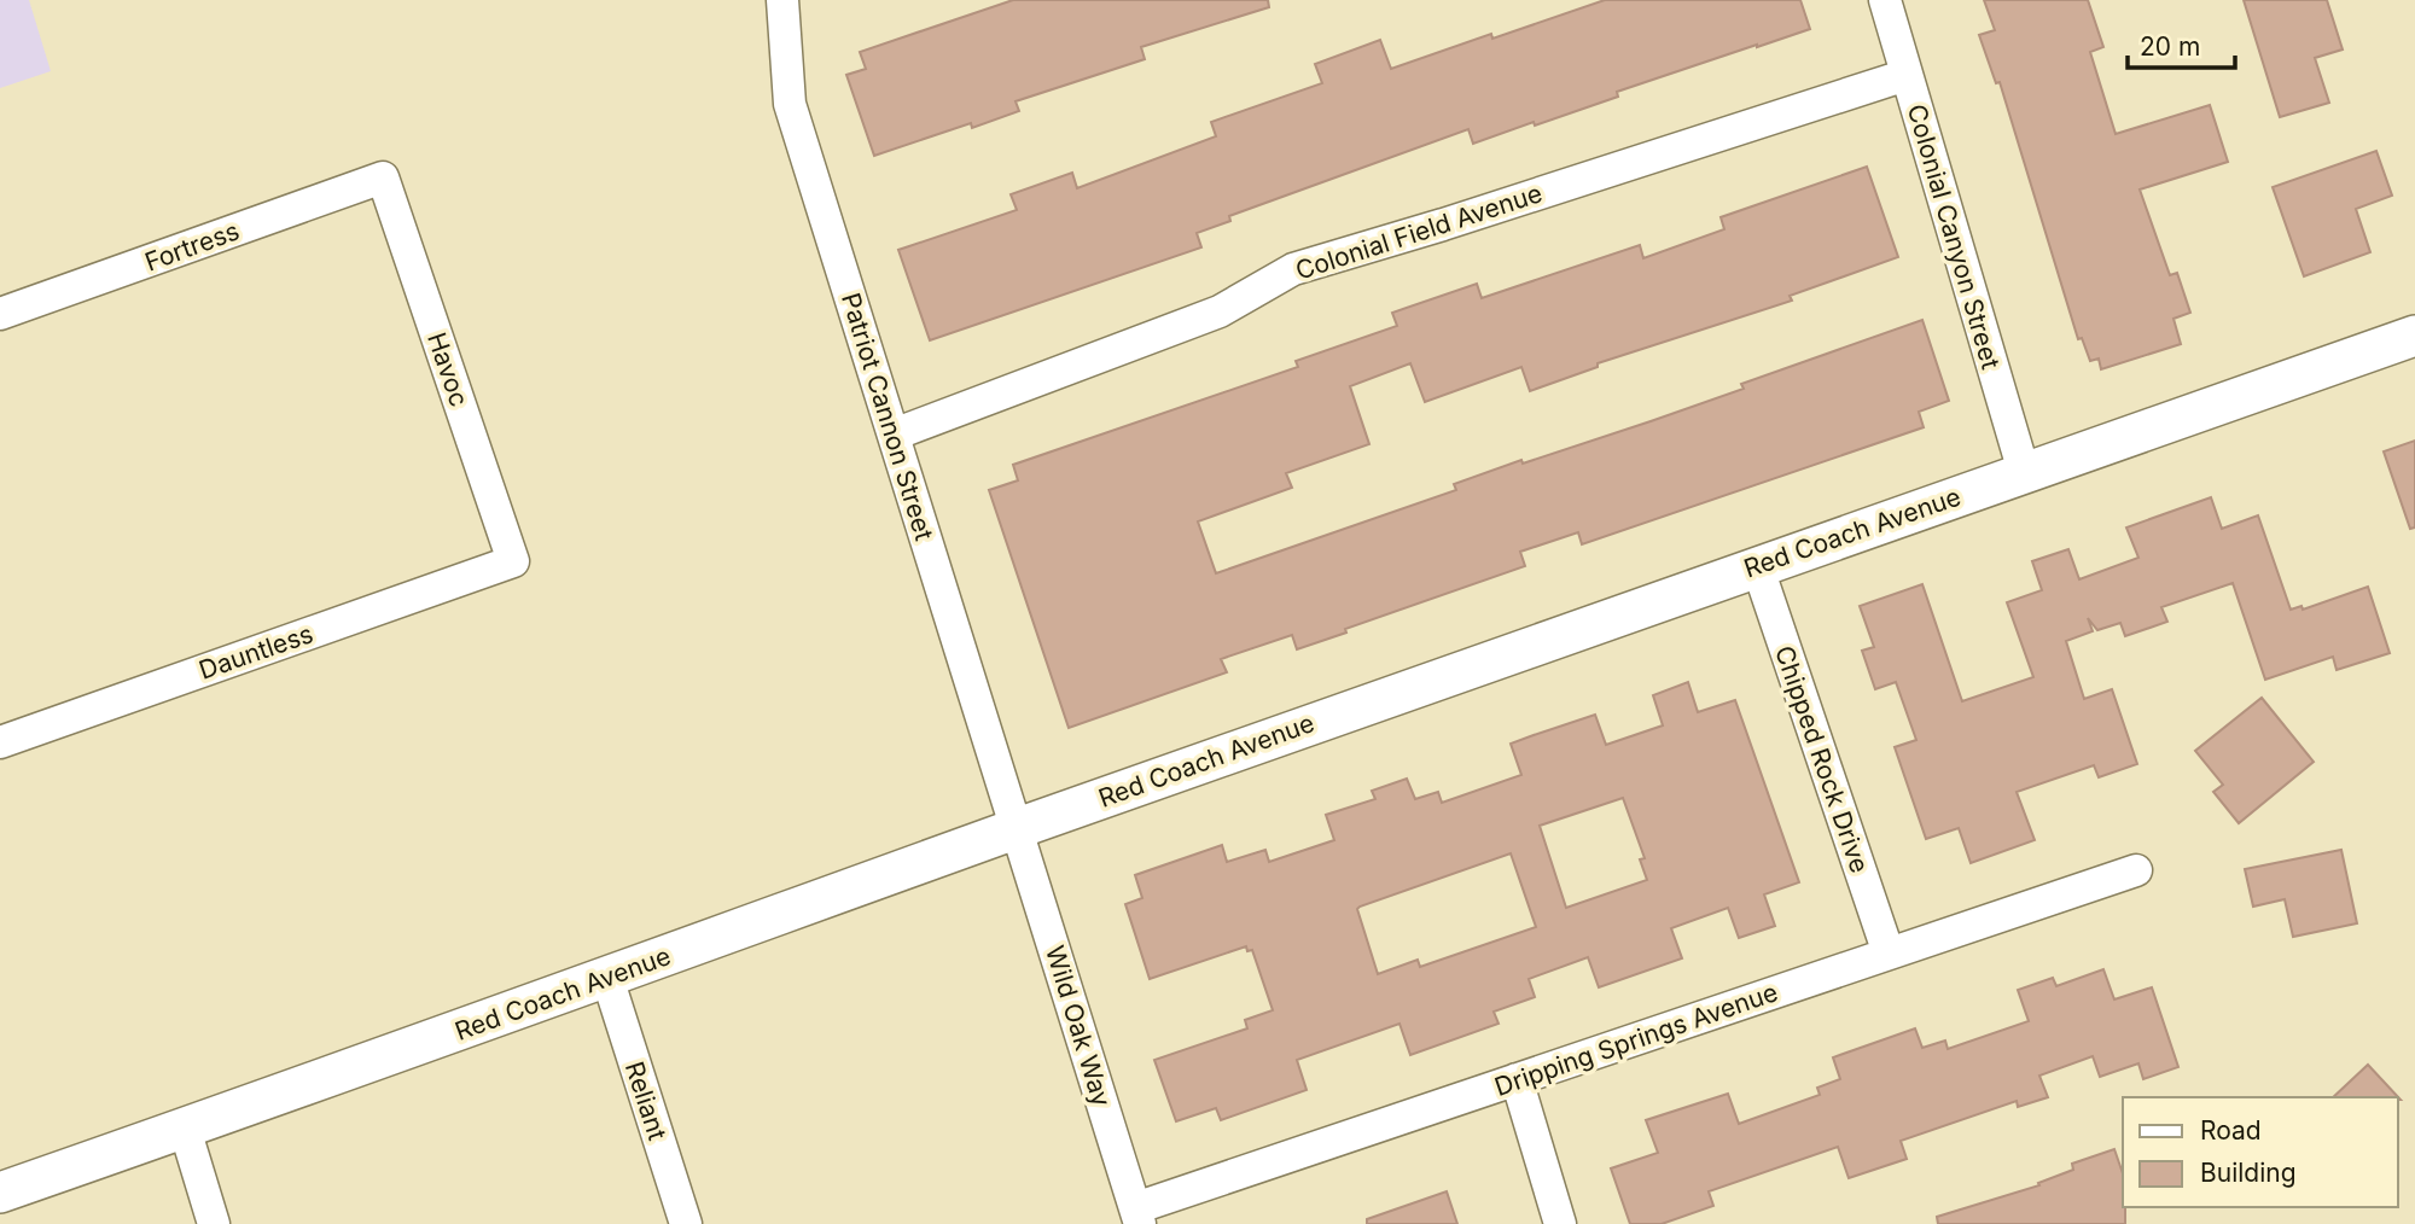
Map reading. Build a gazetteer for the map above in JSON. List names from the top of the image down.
{
  "streets": {
    "street": [
      "Colonial Field Avenue",
      "Colonial Canyon Street",
      "Fortress",
      "Havoc",
      "Patriot Cannon Street",
      "Red Coach Avenue",
      "Dauntless",
      "Chipped Rock Drive",
      "Wild Oak Way",
      "Dripping Springs Avenue",
      "Reliant"
    ]
  },
  "crossings": [
    ["Colonial Field Avenue", "Colonial Canyon Street"],
    ["Colonial Field Avenue", "Patriot Cannon Street"],
    ["Colonial Canyon Street", "Red Coach Avenue"],
    ["Fortress", "Havoc"],
    ["Havoc", "Dauntless"],
    ["Patriot Cannon Street", "Red Coach Avenue"],
    ["Patriot Cannon Street", "Wild Oak Way"],
    ["Red Coach Avenue", "Chipped Rock Drive"],
    ["Red Coach Avenue", "Wild Oak Way"],
    ["Red Coach Avenue", "Reliant"],
    ["Chipped Rock Drive", "Dripping Springs Avenue"],
    ["Wild Oak Way", "Dripping Springs Avenue"]
  ],
  "legend": ["Road", "Building"],
  "scale_bar": "20 m"
}
